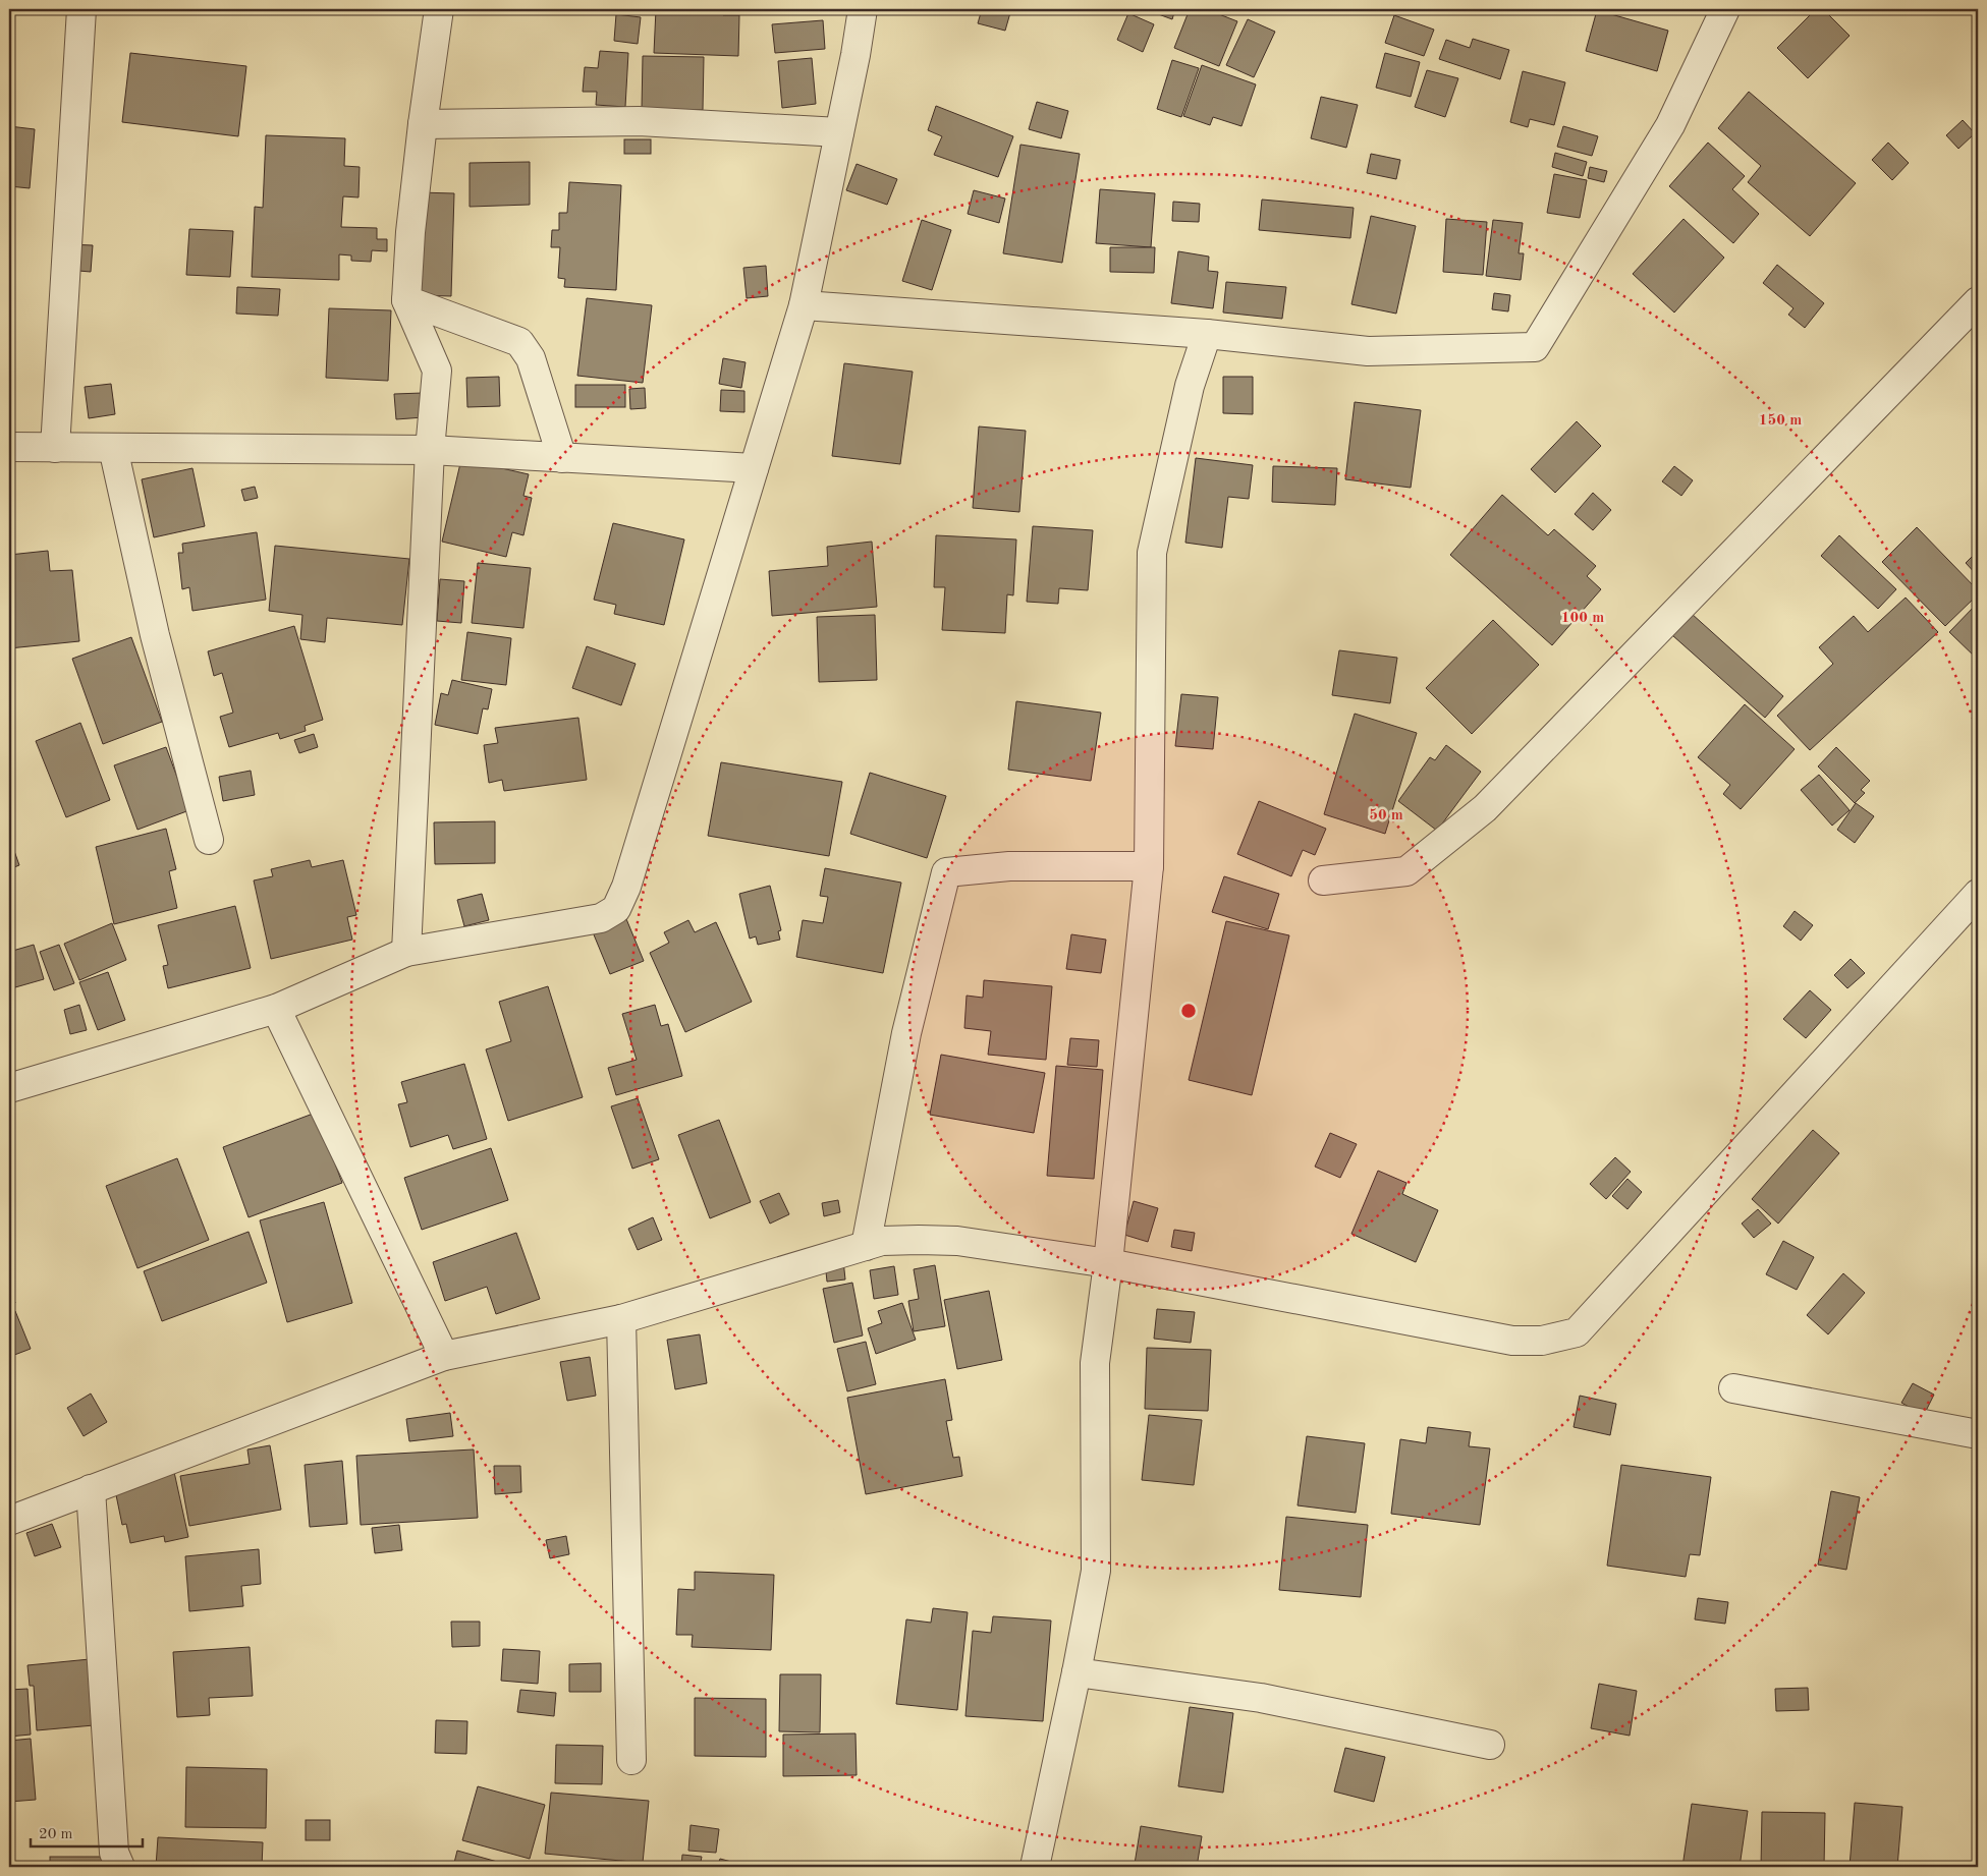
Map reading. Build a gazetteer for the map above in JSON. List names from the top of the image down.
{
  "scale_bar": "20 m",
  "rings": ["150 m", "100 m", "50 m"]
}
